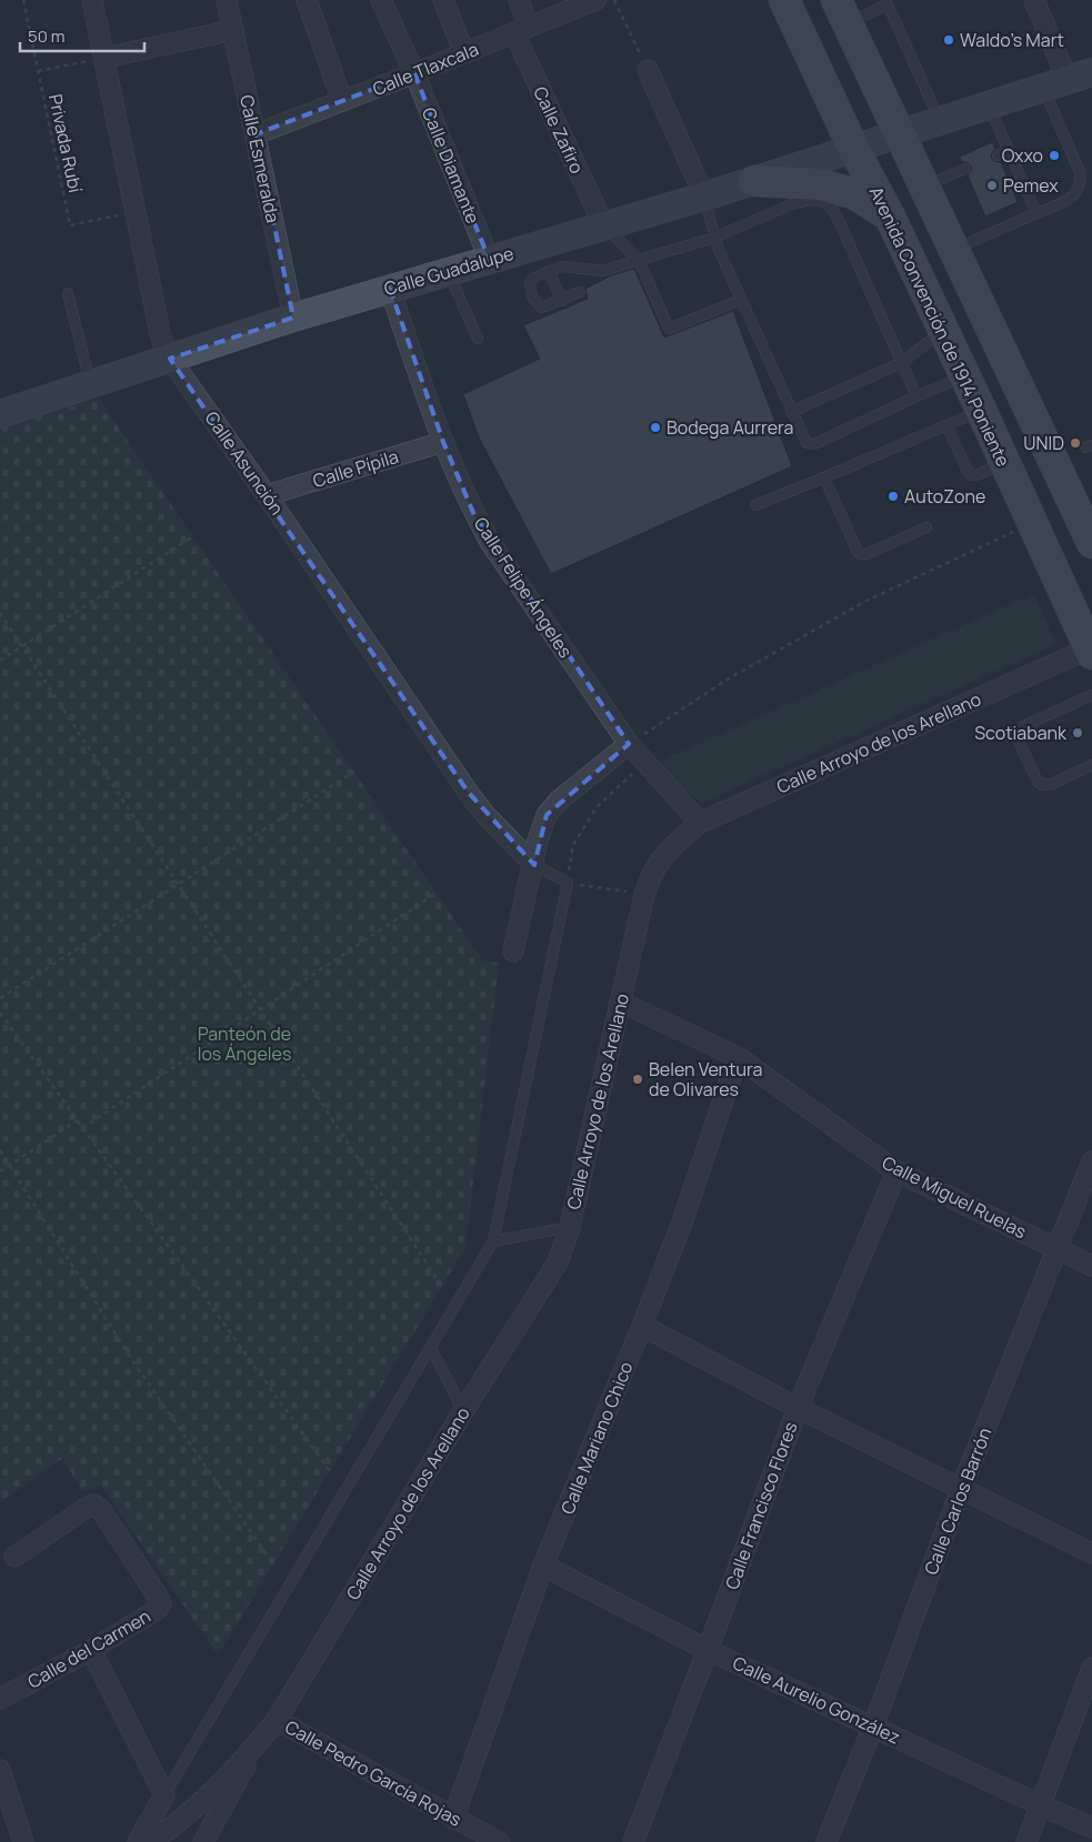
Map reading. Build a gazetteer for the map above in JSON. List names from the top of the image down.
{
  "streets": {
    "main road": ["Avenida Convención de 1914 Poniente"],
    "street": [
      "Calle Tlaxcala",
      "Calle Zafiro",
      "Calle Esmeralda",
      "Calle Diamante",
      "Calle Guadalupe",
      "Calle Asunción",
      "Calle Pípila",
      "Calle Felipe Ángeles",
      "Calle Arroyo de los Arellano",
      "Calle Miguel Ruelas",
      "Calle Mariano Chico",
      "Calle Carlos Barrón",
      "Calle Francisco Flores",
      "Calle del Carmen",
      "Calle Aurelio González",
      "Calle Pedro García Rojas"
    ],
    "path": ["Privada Rubí"]
  },
  "crossings": [
    ["Calle Tlaxcala", "Calle Zafiro"],
    ["Calle Tlaxcala", "Calle Esmeralda"],
    ["Calle Tlaxcala", "Calle Diamante"],
    ["Calle Zafiro", "Calle Guadalupe"],
    ["Privada Rubí", "Calle Asunción"],
    ["Calle Esmeralda", "Calle Guadalupe"],
    ["Calle Diamante", "Calle Guadalupe"],
    ["Calle Guadalupe", "Avenida Convención de 1914 Poniente"],
    ["Calle Guadalupe", "Calle Asunción"],
    ["Calle Guadalupe", "Calle Felipe Ángeles"],
    ["Avenida Convención de 1914 Poniente", "Calle Arroyo de los Arellano"],
    ["Calle Asunción", "Calle Pípila"],
    ["Calle Pípila", "Calle Felipe Ángeles"],
    ["Calle Felipe Ángeles", "Calle Arroyo de los Arellano"],
    ["Calle Arroyo de los Arellano", "Calle Miguel Ruelas"],
    ["Calle Arroyo de los Arellano", "Calle Pedro García Rojas"],
    ["Calle Miguel Ruelas", "Calle Mariano Chico"],
    ["Calle Miguel Ruelas", "Calle Carlos Barrón"],
    ["Calle Miguel Ruelas", "Calle Francisco Flores"],
    ["Calle Mariano Chico", "Calle Aurelio González"],
    ["Calle Mariano Chico", "Calle Pedro García Rojas"],
    ["Calle Carlos Barrón", "Calle Aurelio González"],
    ["Calle Francisco Flores", "Calle Aurelio González"]
  ],
  "parks": ["Panteón de los Ángeles"],
  "places": [
    "Waldo's Mart",
    "Oxxo",
    "Pemex",
    "Bodega Aurrera",
    "UNID",
    "AutoZone",
    "Scotiabank",
    "Belen Ventura de Olivares"
  ],
  "scale_bar": "50 m"
}
